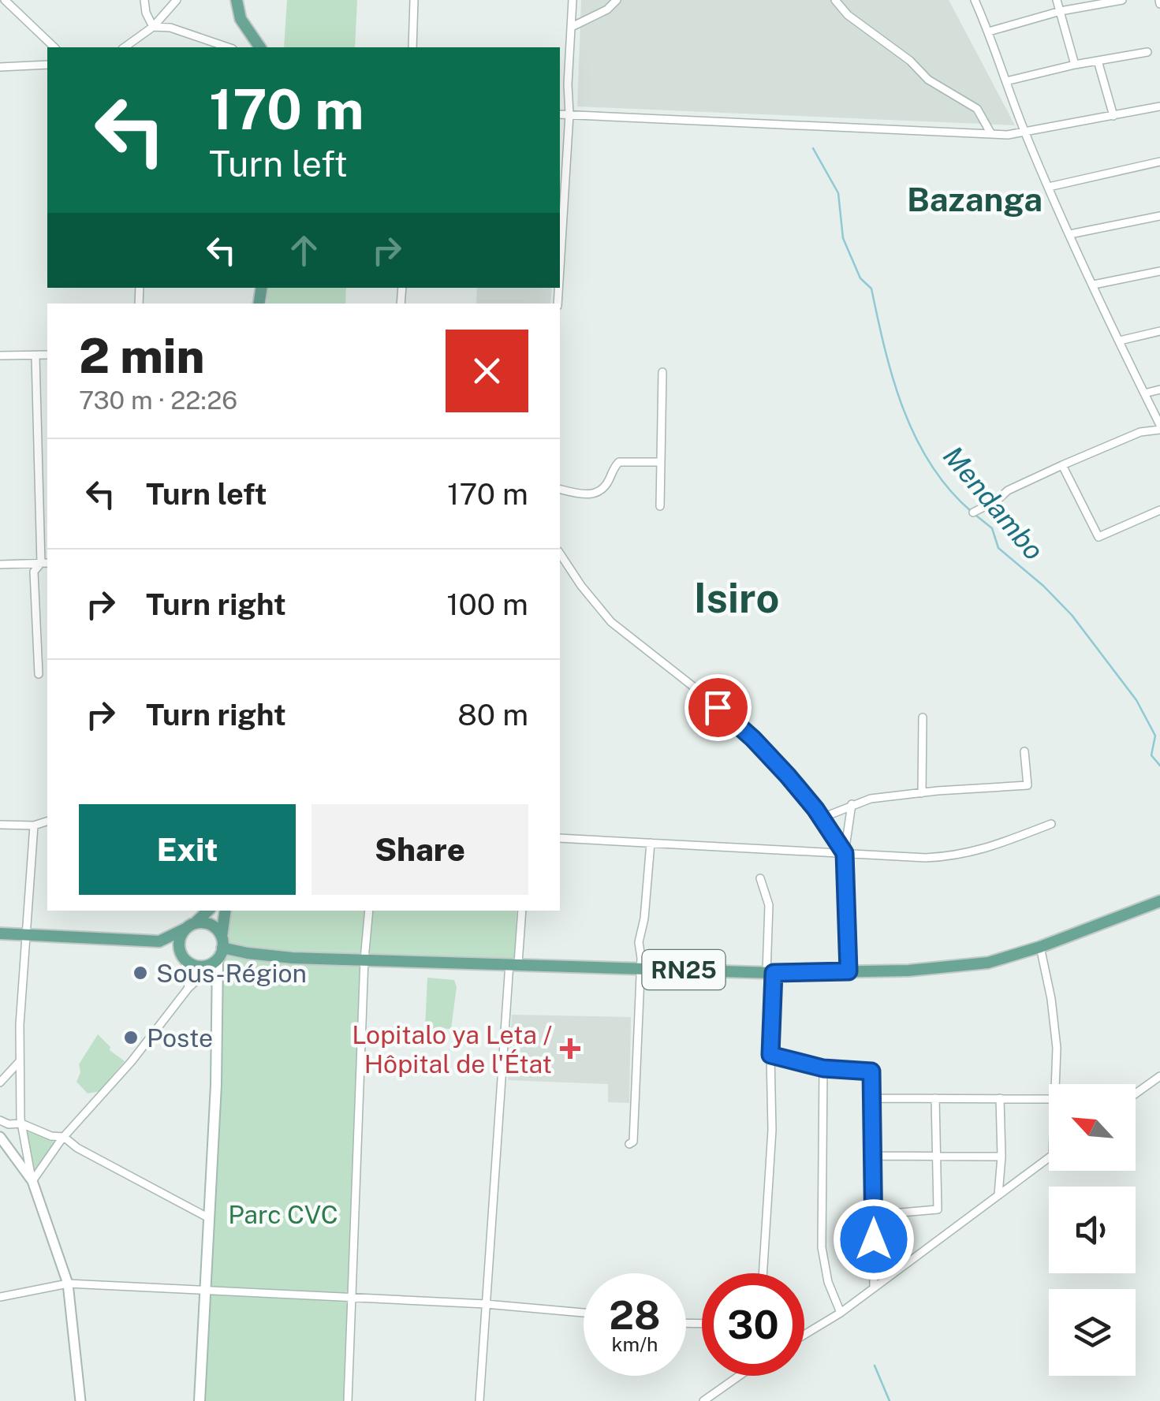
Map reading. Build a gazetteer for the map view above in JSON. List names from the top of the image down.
{
  "streets": {
    "main road": ["RN25"]
  },
  "districts": ["Bazanga", "Isiro"],
  "water": ["Mendambo"],
  "parks": ["Parc CVC"],
  "places": {
    "other": ["Sous-Région", "Poste"],
    "health": ["Lopitalo ya Leta / Hôpital de l'État"]
  },
  "north": "top left",
  "page": {
    "turn": ["170 m", "Turn left"],
    "heading": ["2 min", "730 m · 22:26"],
    "list": [
      {
        "name": "Turn left",
        "value": "170 m"
      },
      {
        "name": "Turn right",
        "value": "100 m"
      },
      {
        "name": "Turn right",
        "value": "80 m"
      }
    ],
    "buttons": ["Exit", "Share"],
    "speed": "28 km/h",
    "limit": "30"
  }
}
